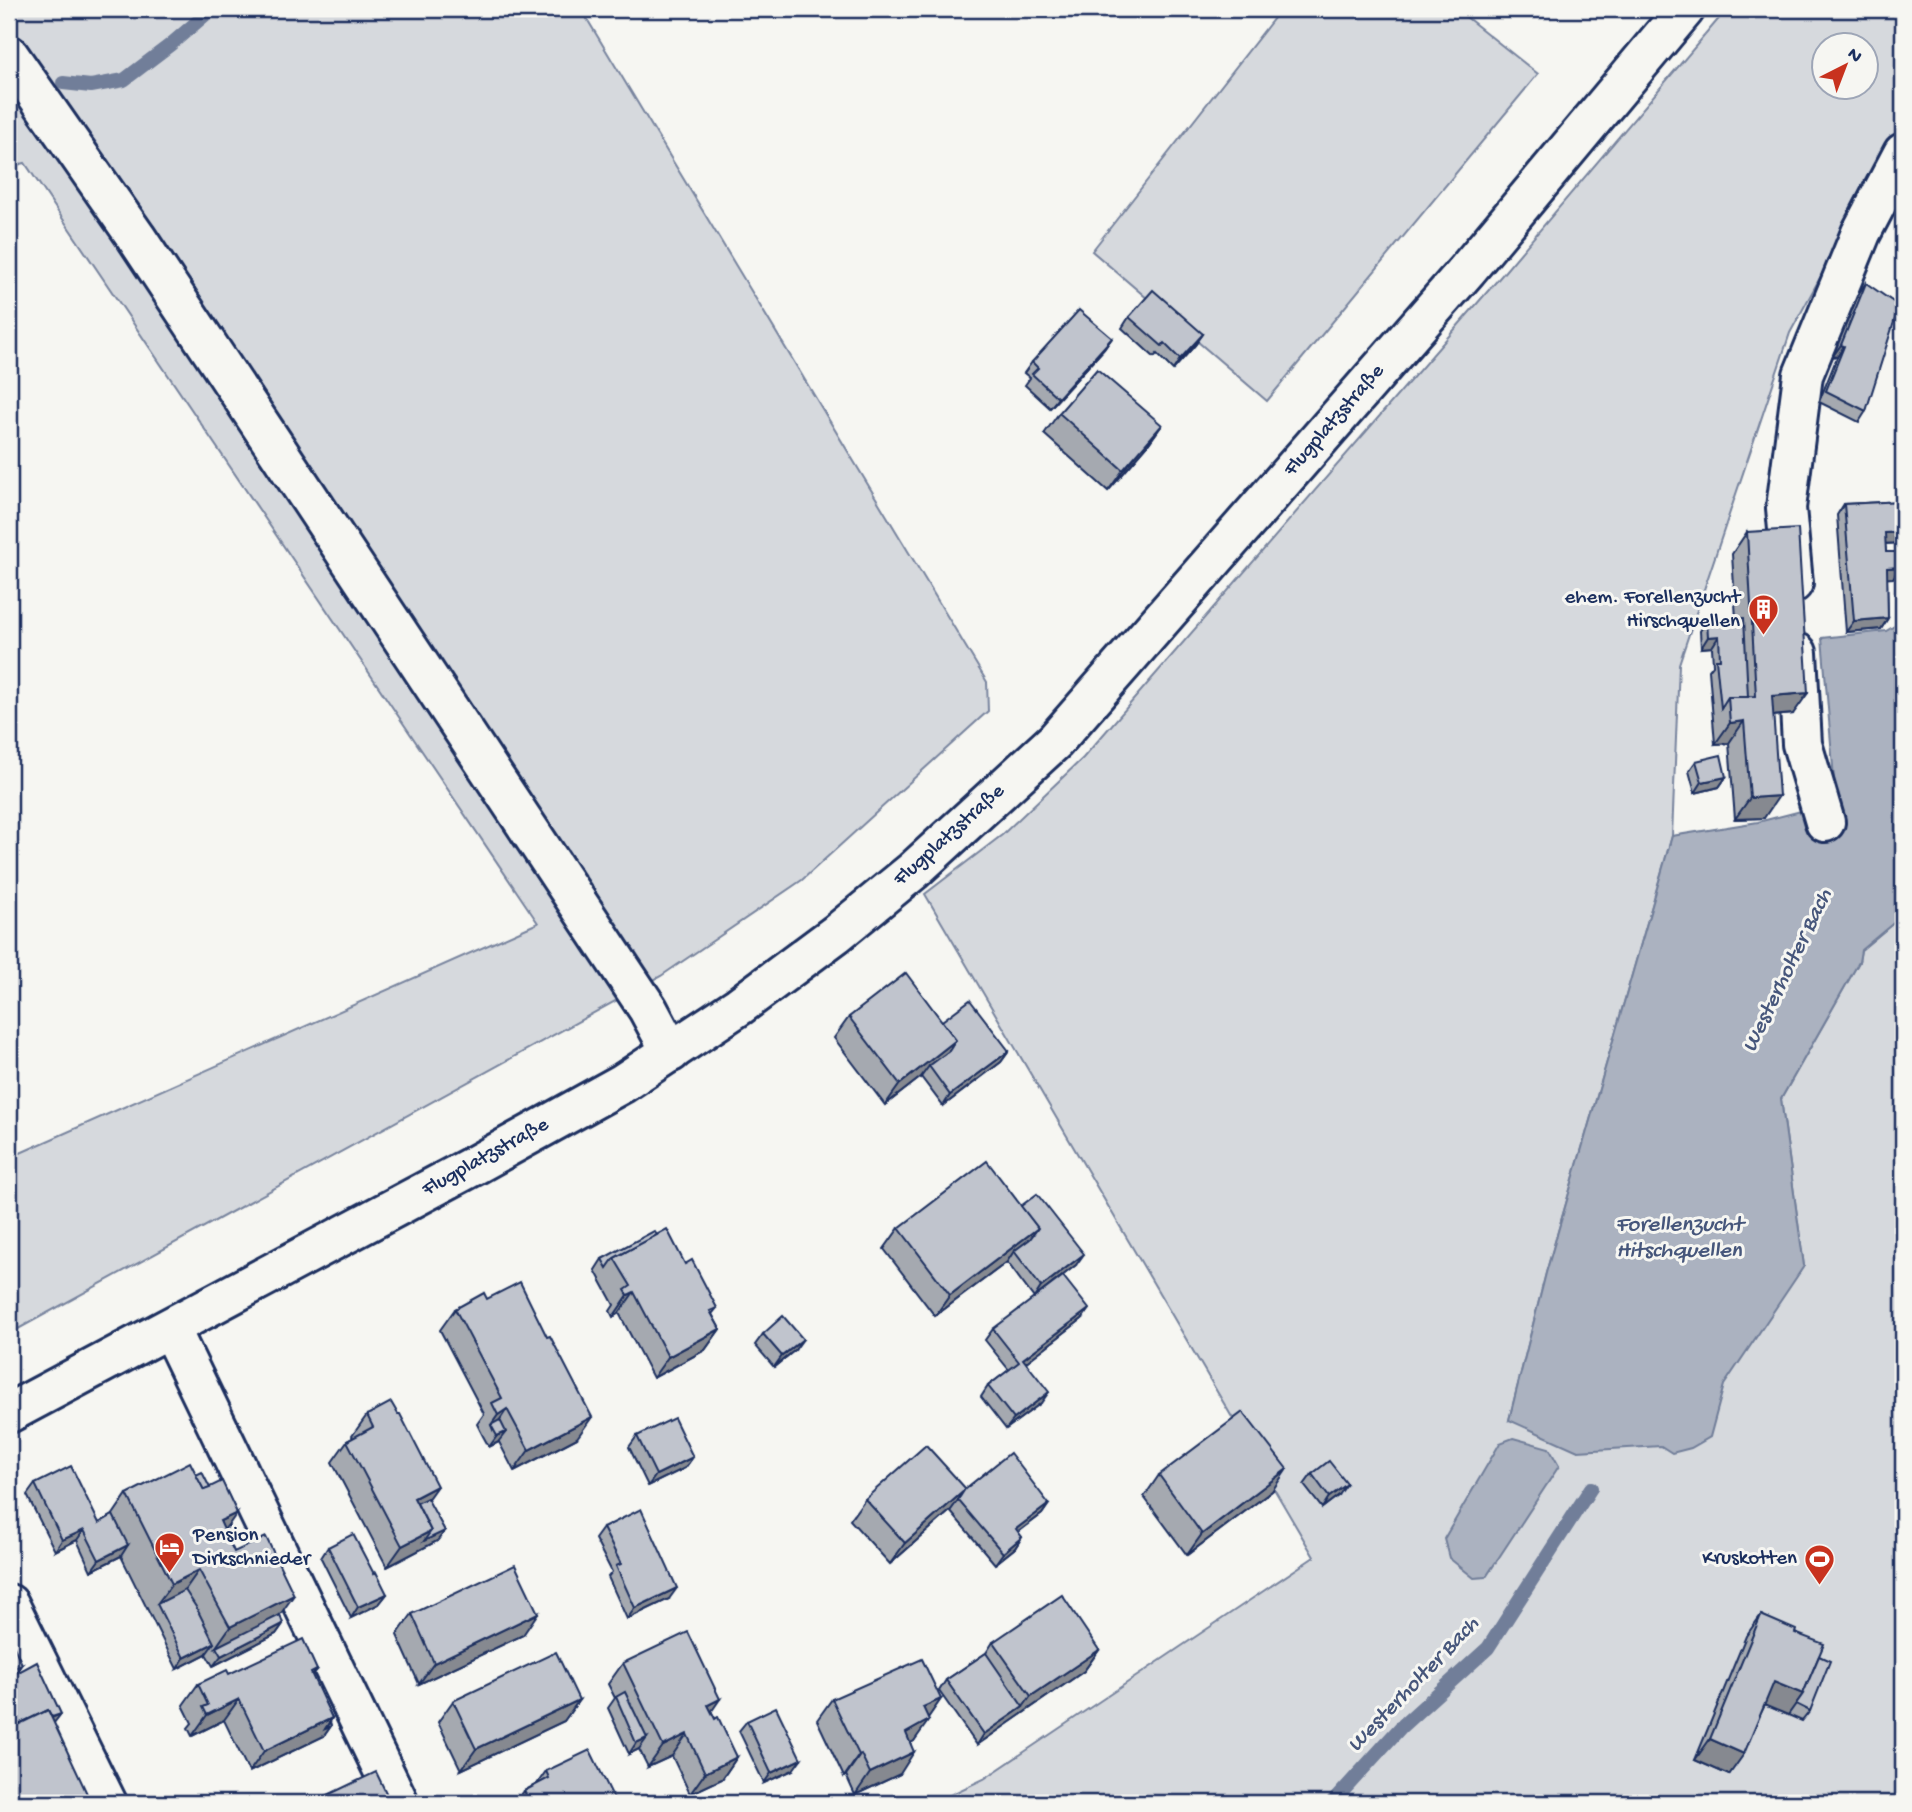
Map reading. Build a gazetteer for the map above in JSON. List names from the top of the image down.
{
  "streets": {
    "street": ["Flugplatzstraße"]
  },
  "water": ["Westerholter Bach", "Forellenzucht Hitschquellen"],
  "places": {
    "building": ["ehem. Forellenzucht Hirschquellen"],
    "hotel": ["Pension Dirkschnieder"],
    "sports": ["Kruskotten"]
  },
  "north": "top right"
}
